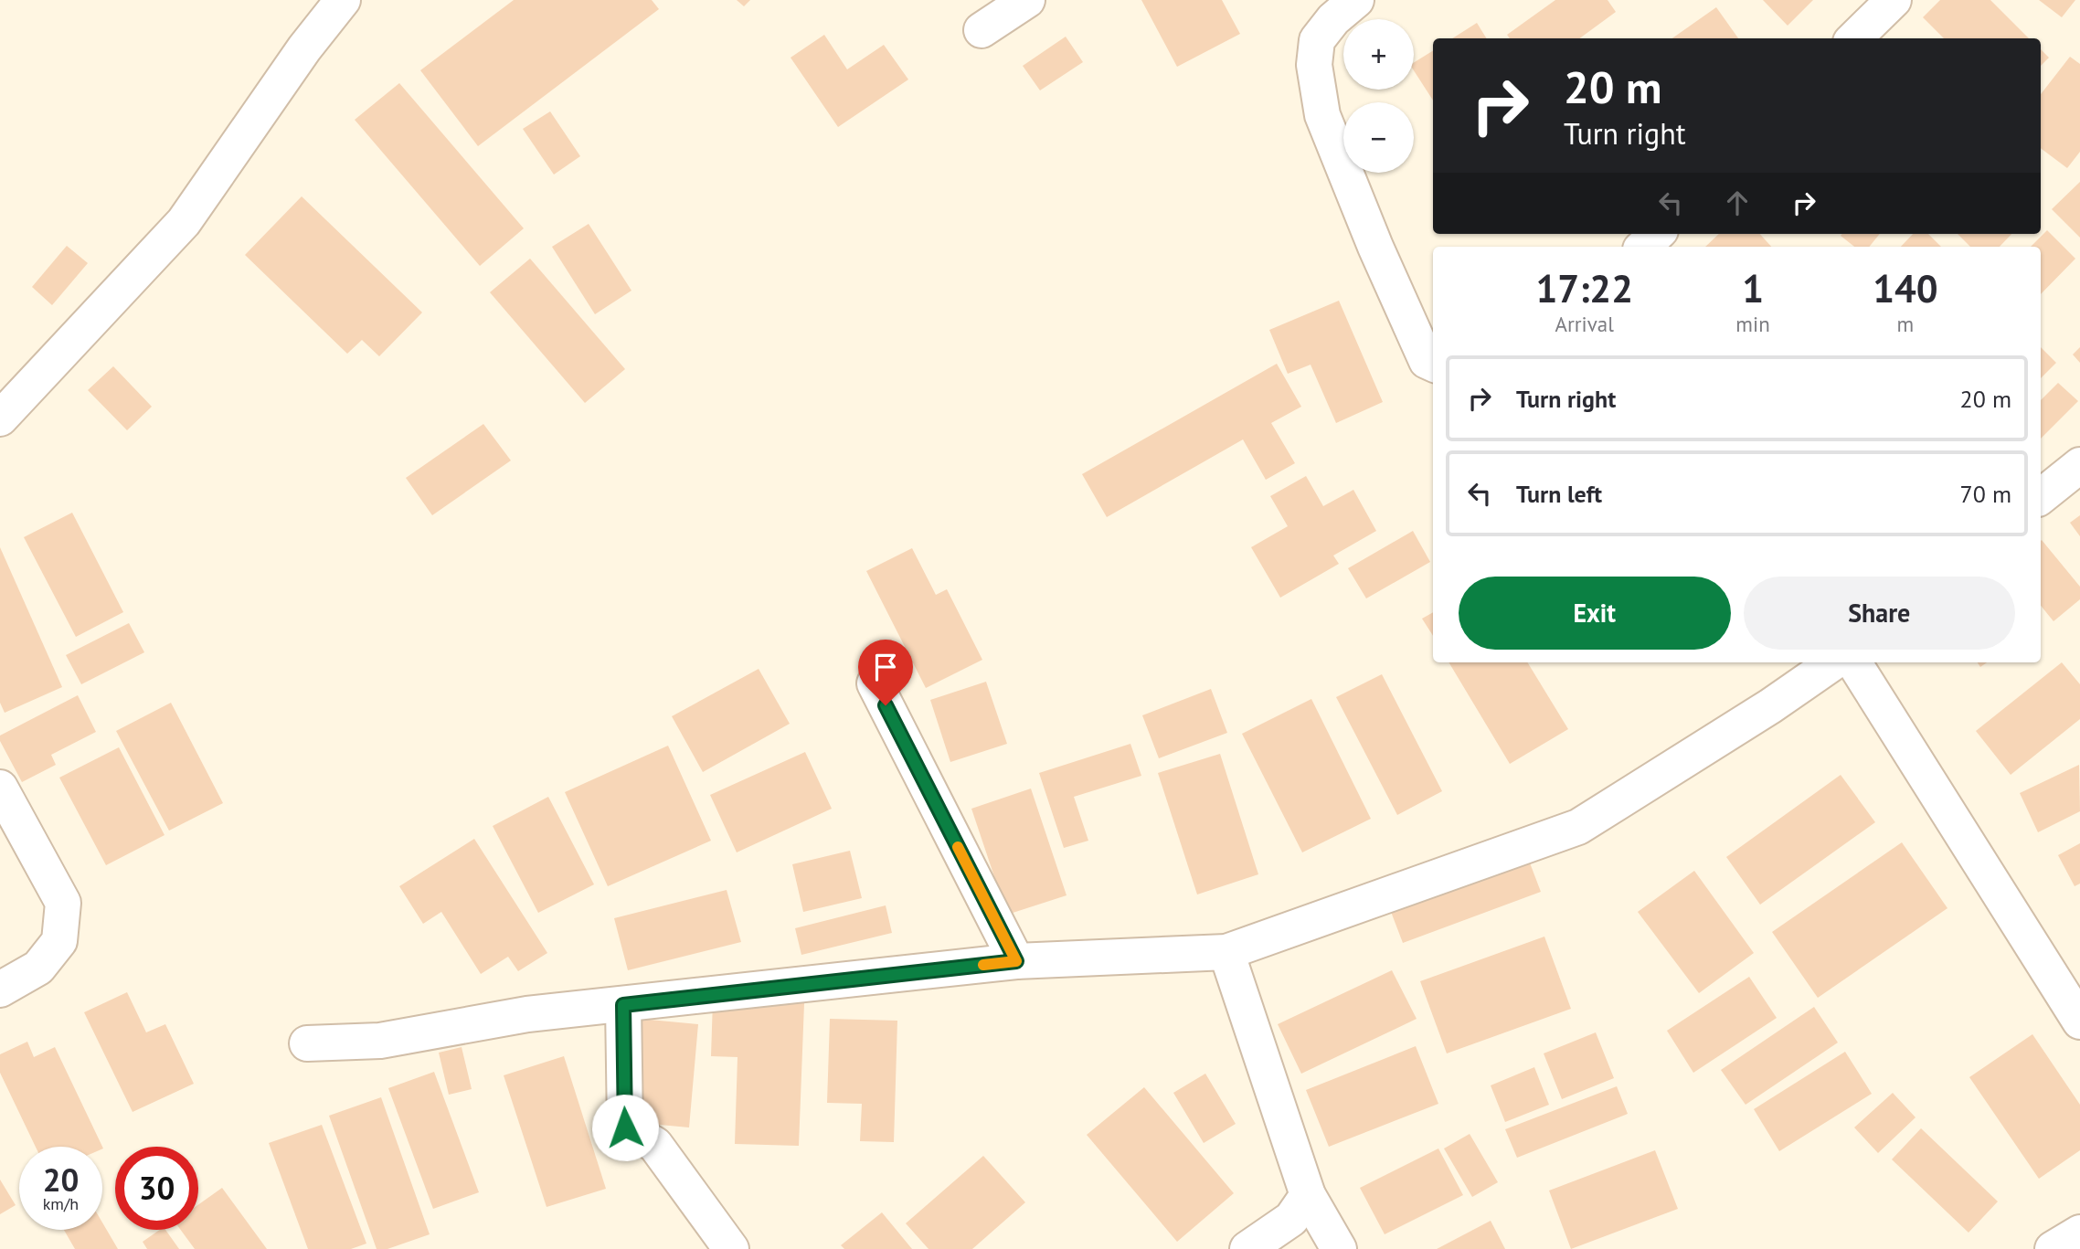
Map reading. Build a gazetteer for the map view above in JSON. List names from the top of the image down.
{
  "page": {
    "map_buttons": ["+", "−"],
    "turn": ["20 m", "Turn right"],
    "eta": [
      "17:22",
      "Arrival",
      "1",
      "min",
      "140",
      "m"
    ],
    "list": [
      {
        "name": "Turn right",
        "value": "20 m"
      },
      {
        "name": "Turn left",
        "value": "70 m"
      }
    ],
    "buttons": ["Exit", "Share"],
    "speed": "20 km/h",
    "limit": "30"
  }
}
